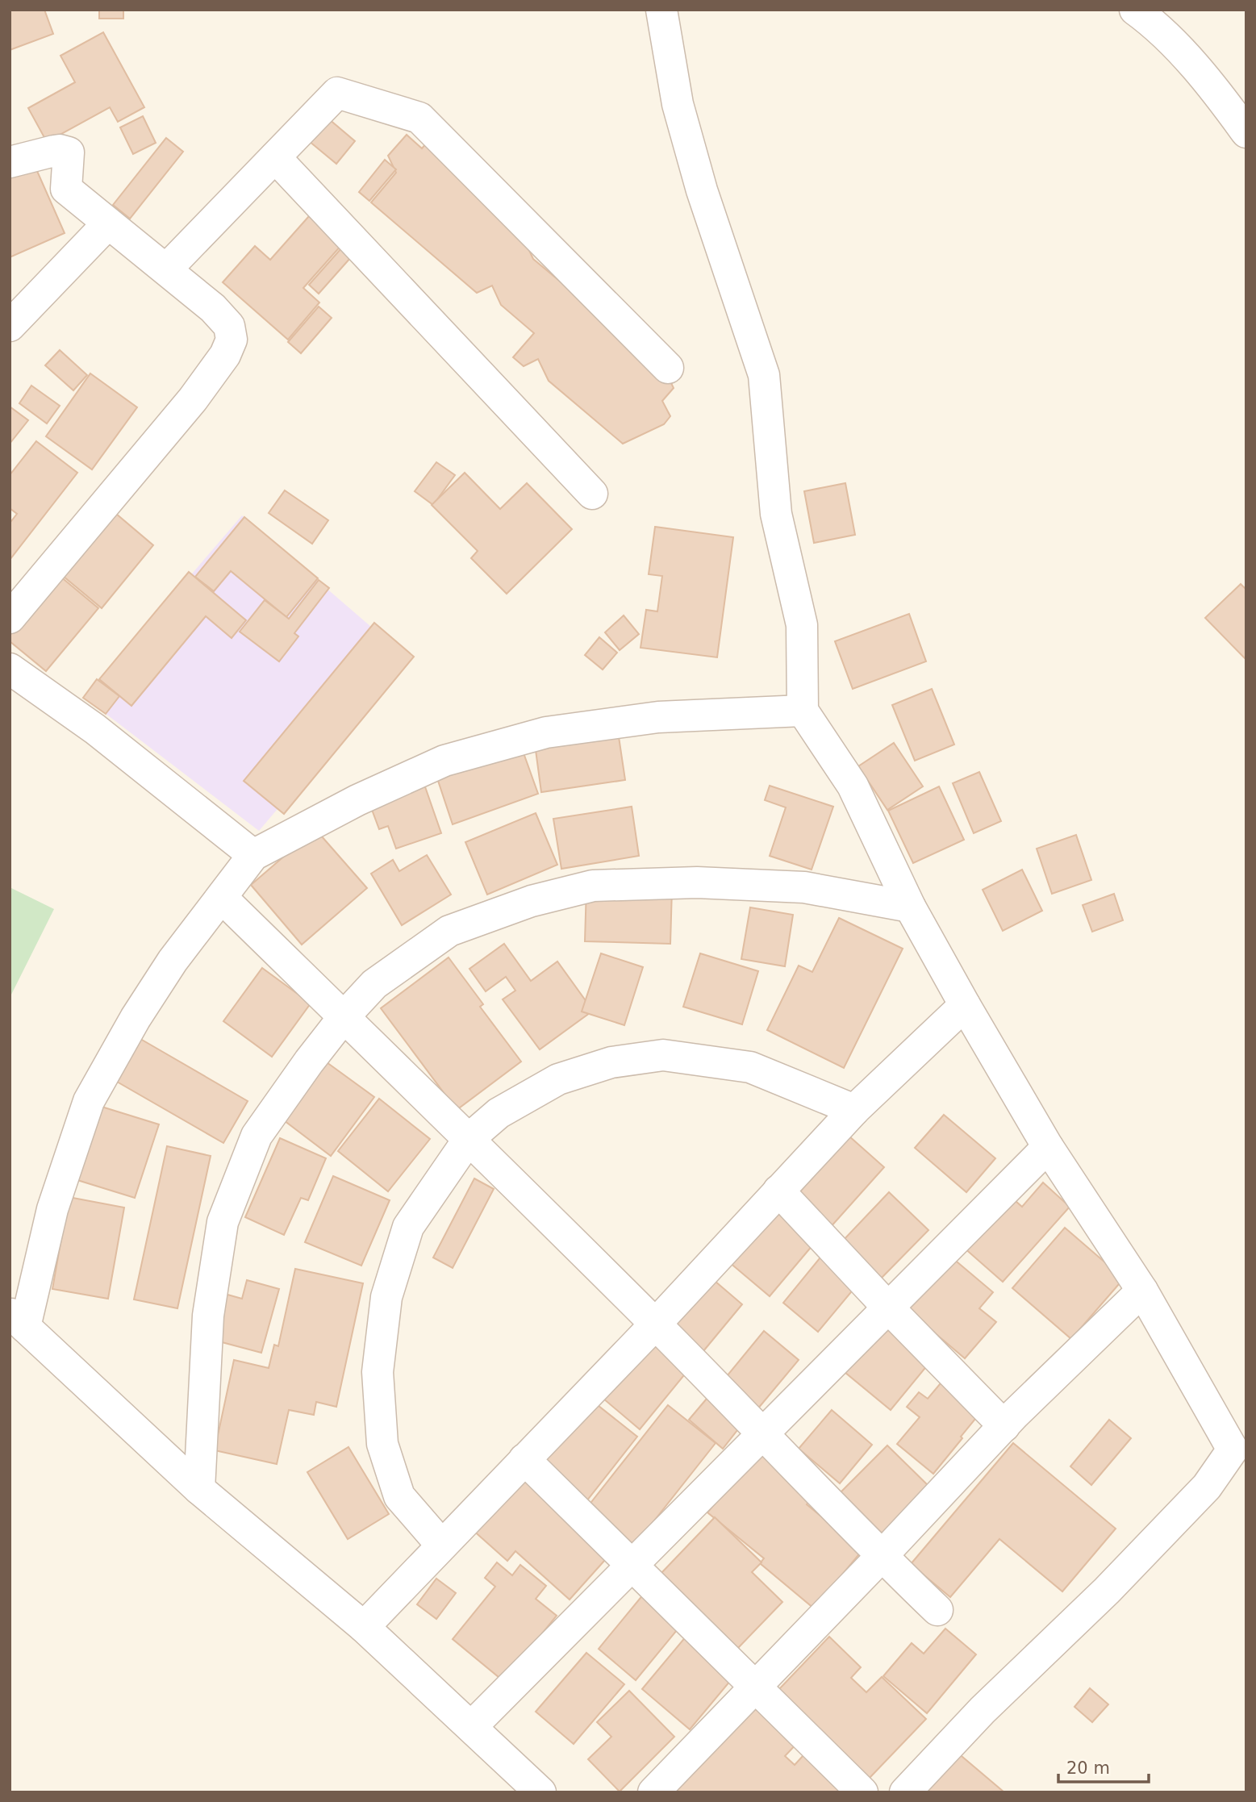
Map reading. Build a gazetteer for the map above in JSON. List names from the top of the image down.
{
  "scale_bar": "20 m"
}
